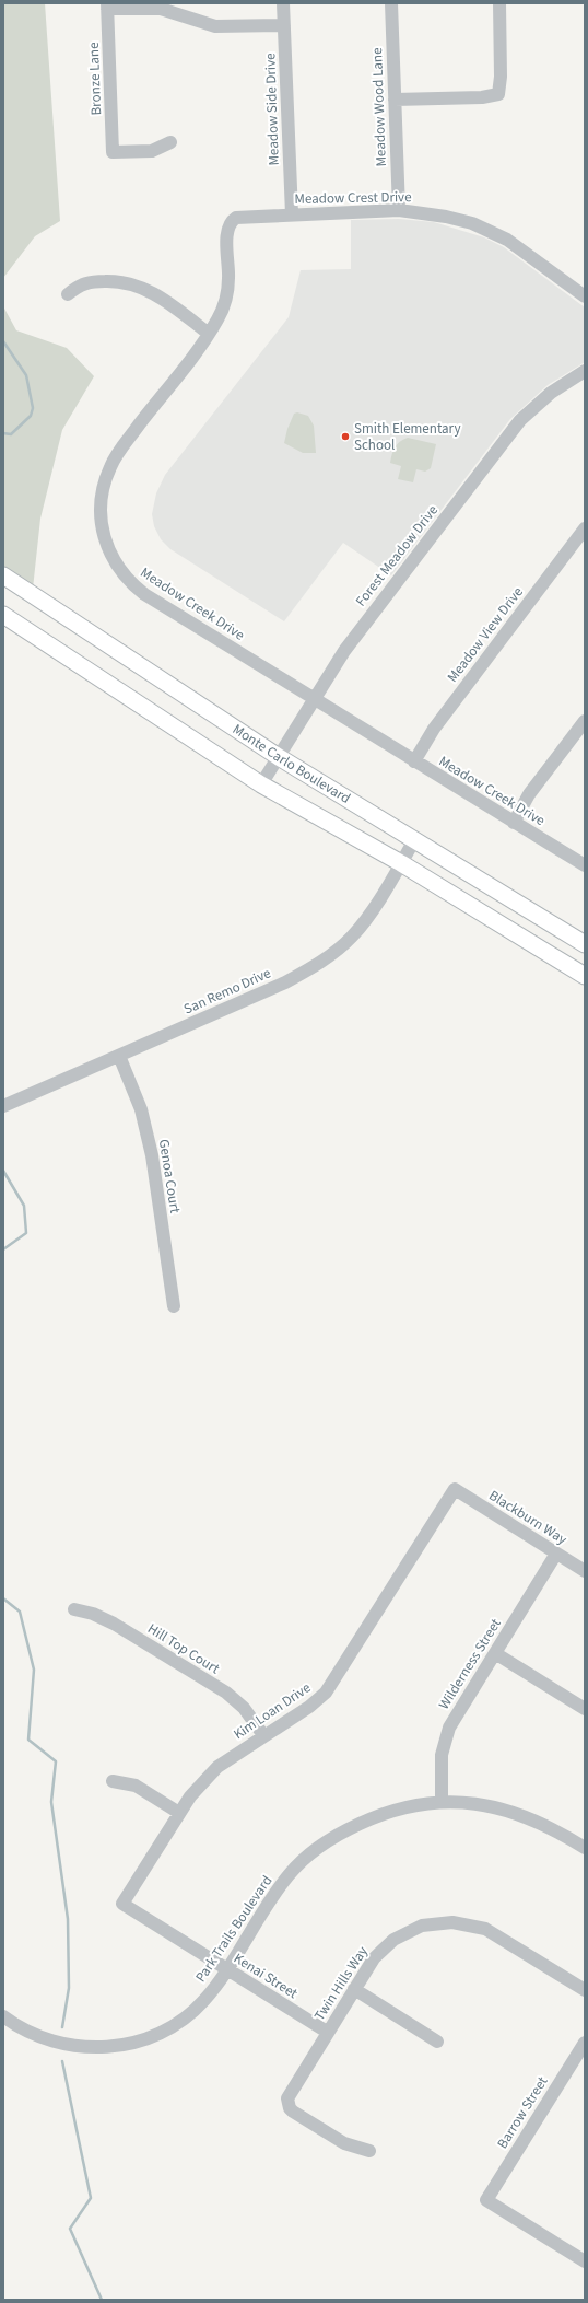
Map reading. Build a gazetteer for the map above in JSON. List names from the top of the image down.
{
  "streets": {
    "main road": ["Monte Carlo Boulevard"],
    "street": [
      "Bronze Lane",
      "Meadow Wood Lane",
      "Meadow Side Drive",
      "Meadow Crest Drive",
      "Forest Meadow Drive",
      "Meadow Creek Drive",
      "Meadow View Drive",
      "San Remo Drive",
      "Genoa Court",
      "Blackburn Way",
      "Hill Top Court",
      "Wilderness Street",
      "Kim Loan Drive",
      "Park Trails Boulevard",
      "Kenai Street",
      "Twin Hills Way",
      "Barrow Street"
    ]
  },
  "crossings": [
    ["Meadow Wood Lane", "Meadow Crest Drive"],
    ["Meadow Side Drive", "Meadow Crest Drive"],
    ["Meadow Crest Drive", "Meadow Creek Drive"],
    ["Forest Meadow Drive", "Meadow Creek Drive"],
    ["Forest Meadow Drive", "Monte Carlo Boulevard"],
    ["Meadow Creek Drive", "Meadow View Drive"],
    ["Monte Carlo Boulevard", "San Remo Drive"],
    ["San Remo Drive", "Genoa Court"],
    ["Blackburn Way", "Wilderness Street"],
    ["Blackburn Way", "Kim Loan Drive"],
    ["Hill Top Court", "Kim Loan Drive"],
    ["Wilderness Street", "Park Trails Boulevard"],
    ["Kim Loan Drive", "Kenai Street"],
    ["Park Trails Boulevard", "Kenai Street"],
    ["Kenai Street", "Twin Hills Way"]
  ],
  "places": ["Smith Elementary School"]
}
